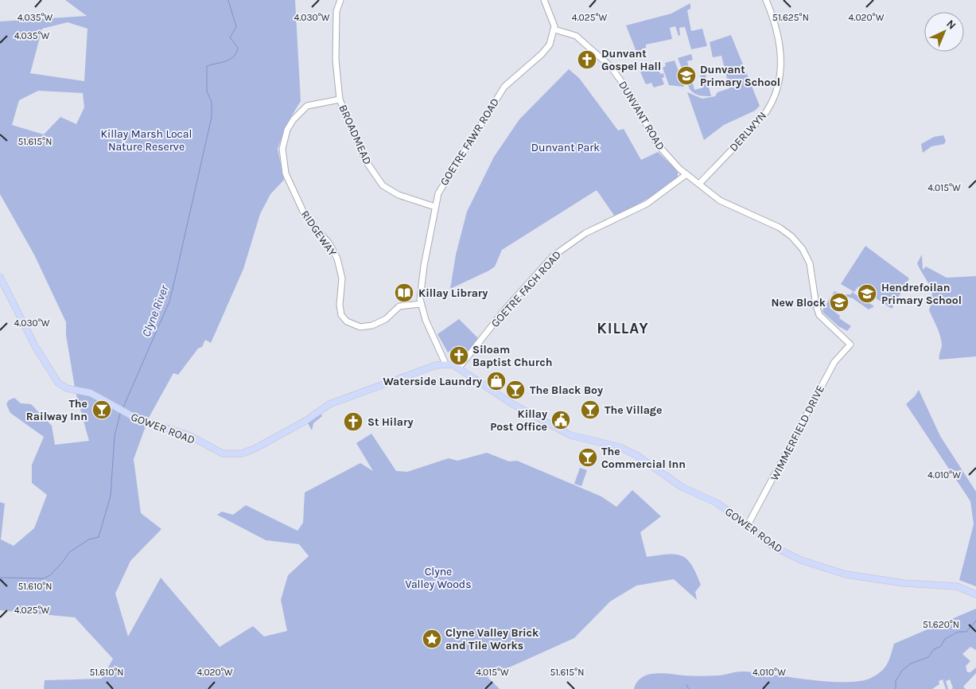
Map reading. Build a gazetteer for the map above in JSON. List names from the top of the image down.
{
  "streets": {
    "main road": ["GOWER ROAD"],
    "street": [
      "DUNVANT ROAD",
      "DERLWYN",
      "BROADMEAD",
      "GOETRE FAWR ROAD",
      "RIDGEWAY",
      "GOETRE FACH ROAD",
      "WIMMERFIELD DRIVE"
    ]
  },
  "crossings": [
    ["DUNVANT ROAD", "DERLWYN"],
    ["DUNVANT ROAD", "GOETRE FAWR ROAD"],
    ["DUNVANT ROAD", "GOETRE FACH ROAD"],
    ["DUNVANT ROAD", "WIMMERFIELD DRIVE"],
    ["BROADMEAD", "GOETRE FAWR ROAD"],
    ["BROADMEAD", "RIDGEWAY"],
    ["GOETRE FAWR ROAD", "RIDGEWAY"],
    ["GOETRE FAWR ROAD", "GOWER ROAD"],
    ["GOETRE FACH ROAD", "GOWER ROAD"],
    ["GOWER ROAD", "WIMMERFIELD DRIVE"]
  ],
  "districts": ["KILLAY"],
  "water": ["Clyne River"],
  "parks": ["Killay Marsh Local Nature Reserve", "Dunvant Park", "Clyne Valley Woods"],
  "places": {
    "church": ["Dunvant Gospel Hall", "Siloam Baptist Church", "St Hilary"],
    "school or university": ["Dunvant Primary School", "Hendrefoilan Primary School", "New Block"],
    "library": ["Killay Library"],
    "shop": ["Waterside Laundry"],
    "bar": [
      "The Black Boy",
      "The Railway Inn",
      "The Village",
      "The Commercial Inn"
    ],
    "public building": ["Killay Post Office"],
    "place": ["Clyne Valley Brick and Tile Works"]
  },
  "north": "top right",
  "coordinates": [
    "51.625°N",
    "4.035°W",
    "4.030°W",
    "4.025°W",
    "4.020°W",
    "51.615°N",
    "4.015°W",
    "4.010°W",
    "51.610°N",
    "51.620°N"
  ]
}
